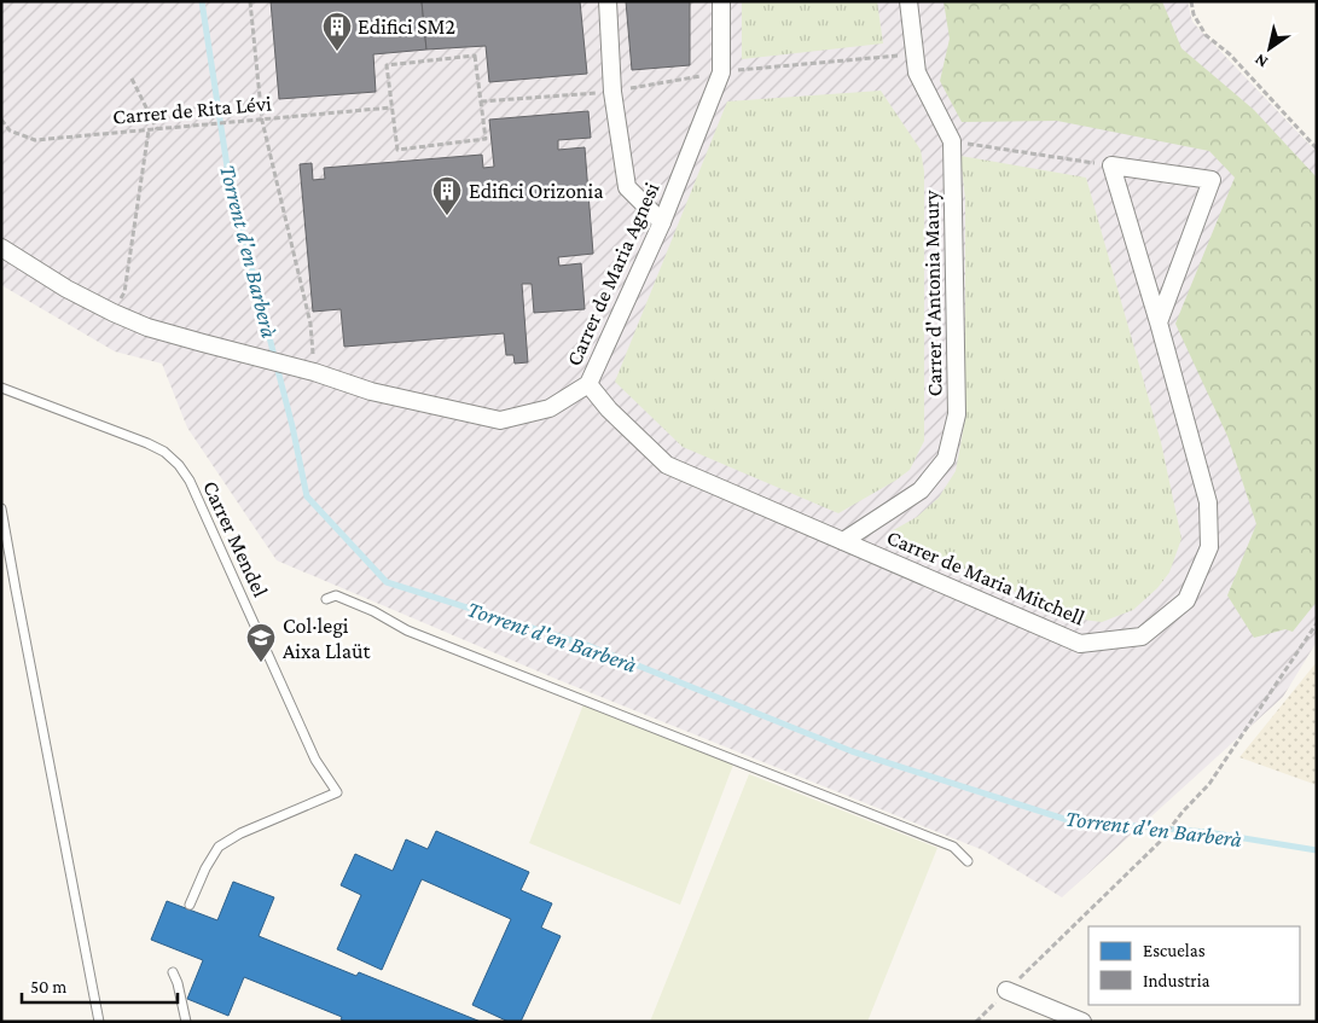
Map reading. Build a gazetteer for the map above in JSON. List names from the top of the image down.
{
  "streets": {
    "street": ["Carrer de Maria Agnesi", "Carrer d'Antonia Maury", "Carrer de Maria Mitchell"],
    "lane": ["Carrer Mendel"],
    "path": ["Carrer de Rita Lévi"]
  },
  "crossings": [
    ["Carrer de Maria Agnesi", "Carrer de Maria Mitchell"],
    ["Carrer d'Antonia Maury", "Carrer de Maria Mitchell"]
  ],
  "water": ["Torrent d'en Barberà"],
  "places": {
    "building": ["Edifici SM2", "Edifici Orizonia"],
    "school or university": ["Col·legi Aixa Llaüt"]
  },
  "legend": ["Escuelas", "Industria"],
  "scale_bar": "50 m",
  "north": "bottom left"
}
